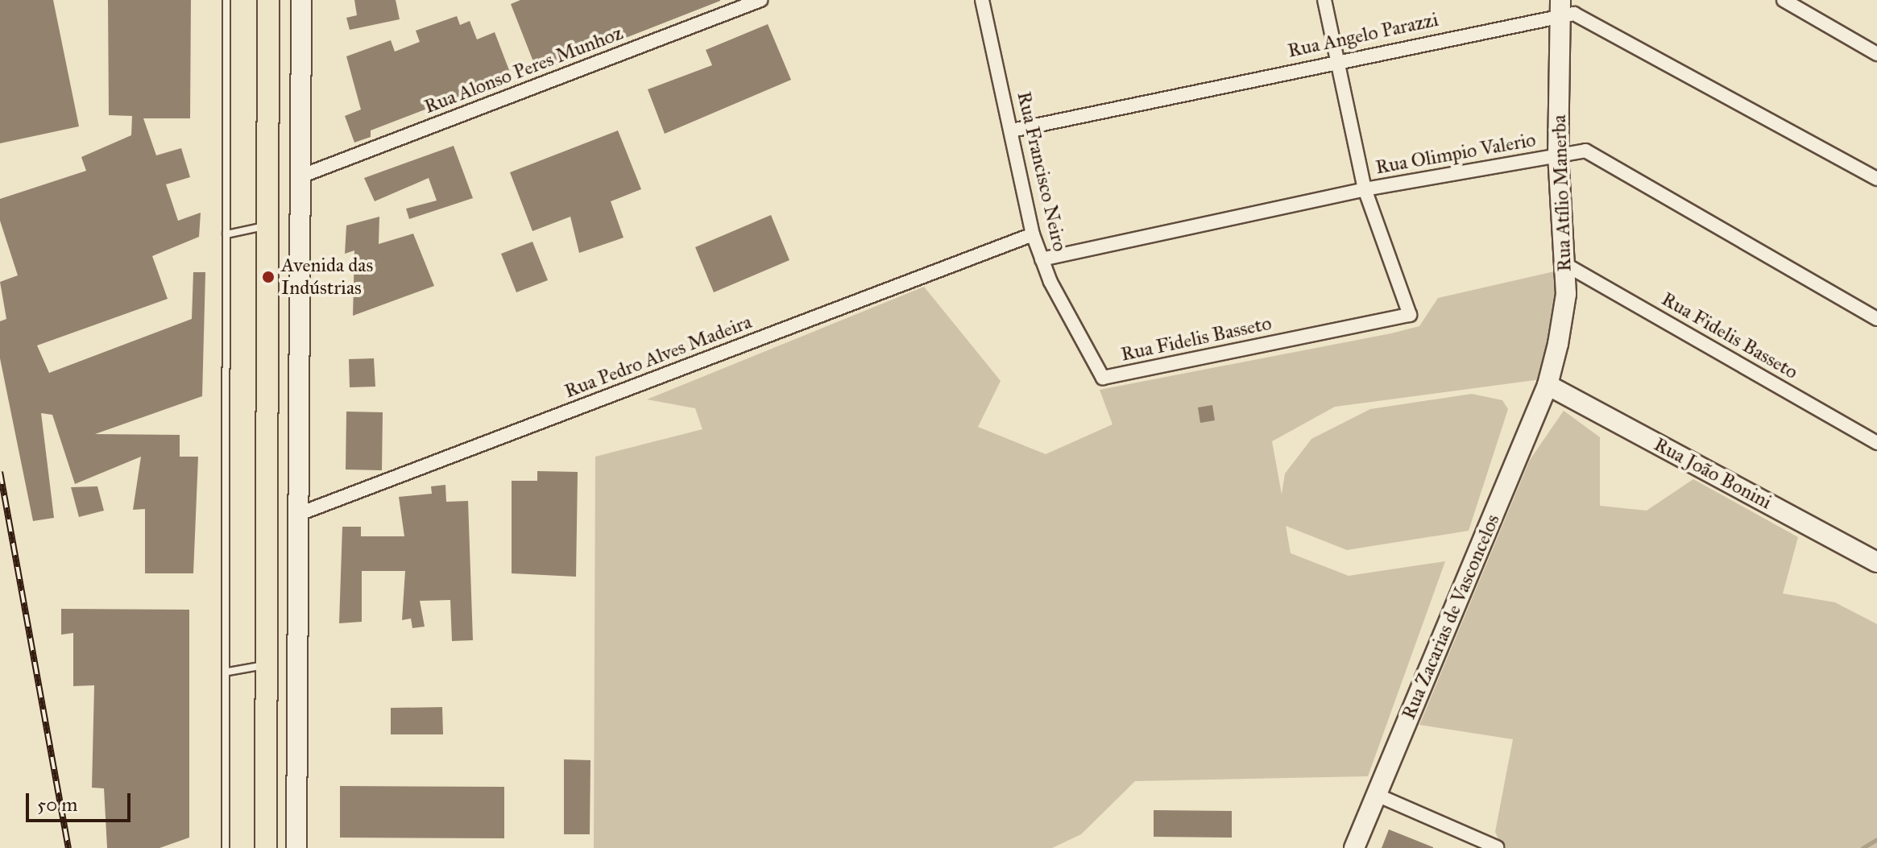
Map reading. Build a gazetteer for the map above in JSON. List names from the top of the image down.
{
  "streets": {
    "street": [
      "Rua Angelo Parazzi",
      "Rua Alonso Peres Munhoz",
      "Rua Olimpio Valerio",
      "Rua Francisco Neiro",
      "Rua Atílio Manerba",
      "Rua Fidelis Basseto",
      "Rua Pedro Alves Madeira",
      "Rua João Bonini",
      "Rua Zacarias de Vasconcelos"
    ]
  },
  "crossings": [
    ["Rua Angelo Parazzi", "Rua Francisco Neiro"],
    ["Rua Angelo Parazzi", "Rua Atílio Manerba"],
    ["Rua Olimpio Valerio", "Rua Francisco Neiro"],
    ["Rua Olimpio Valerio", "Rua Atílio Manerba"],
    ["Rua Olimpio Valerio", "Rua Fidelis Basseto"],
    ["Rua Francisco Neiro", "Rua Fidelis Basseto"],
    ["Rua Francisco Neiro", "Rua Pedro Alves Madeira"],
    ["Rua Atílio Manerba", "Rua Fidelis Basseto"],
    ["Rua Atílio Manerba", "Rua João Bonini"],
    ["Rua Atílio Manerba", "Rua Zacarias de Vasconcelos"],
    ["Rua João Bonini", "Rua Zacarias de Vasconcelos"]
  ],
  "places": ["Avenida das Indústrias"],
  "scale_bar": "50 m"
}
